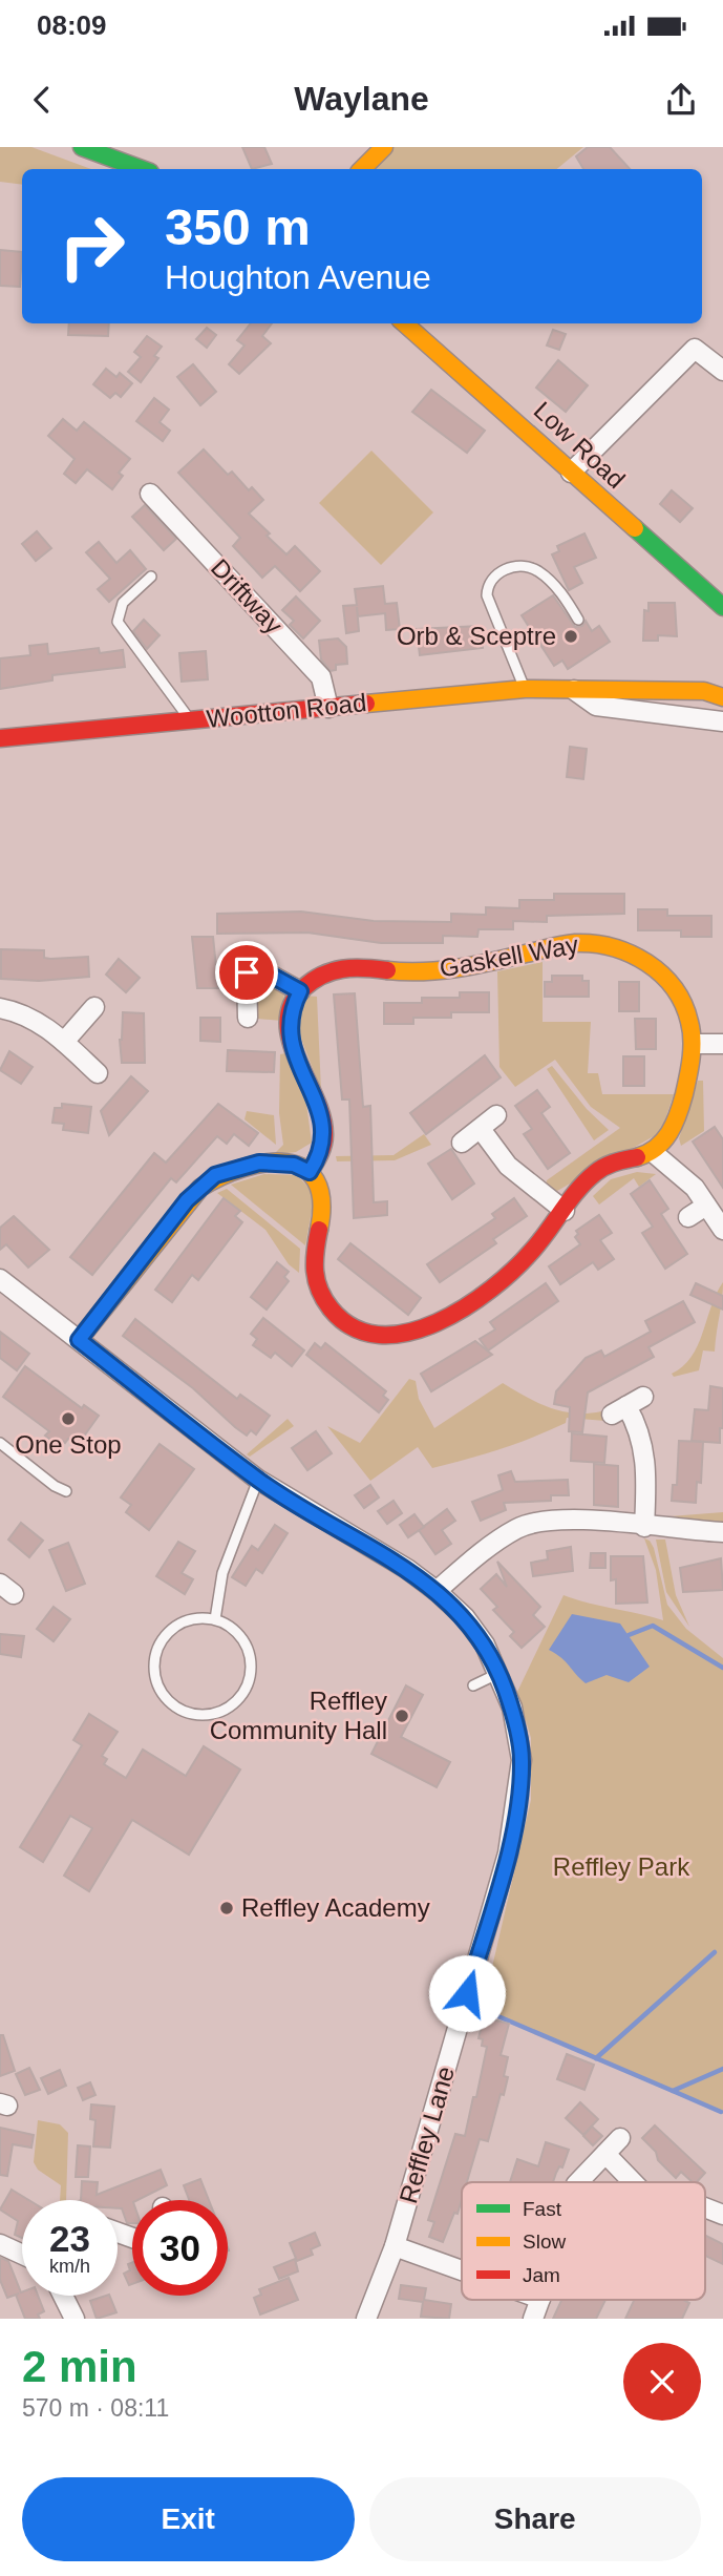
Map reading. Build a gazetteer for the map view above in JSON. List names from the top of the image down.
{
  "streets": {
    "street": [
      "Low Road",
      "Driftway",
      "Wootton Road",
      "Gaskell Way",
      "Reffley Lane"
    ]
  },
  "crossings": [
    ["Driftway", "Wootton Road"]
  ],
  "parks": ["Reffley Park"],
  "places": [
    "Orb & Sceptre",
    "One Stop",
    "Reffley Community Hall",
    "Reffley Academy"
  ],
  "legend": ["Fast", "Slow", "Jam"],
  "page": {
    "status": "08:09",
    "header": "Waylane",
    "turn": ["350 m", "Houghton Avenue"],
    "speed": "23 km/h",
    "limit": "30",
    "heading": ["2 min", "570 m · 08:11"],
    "buttons": ["Exit", "Share"]
  }
}
